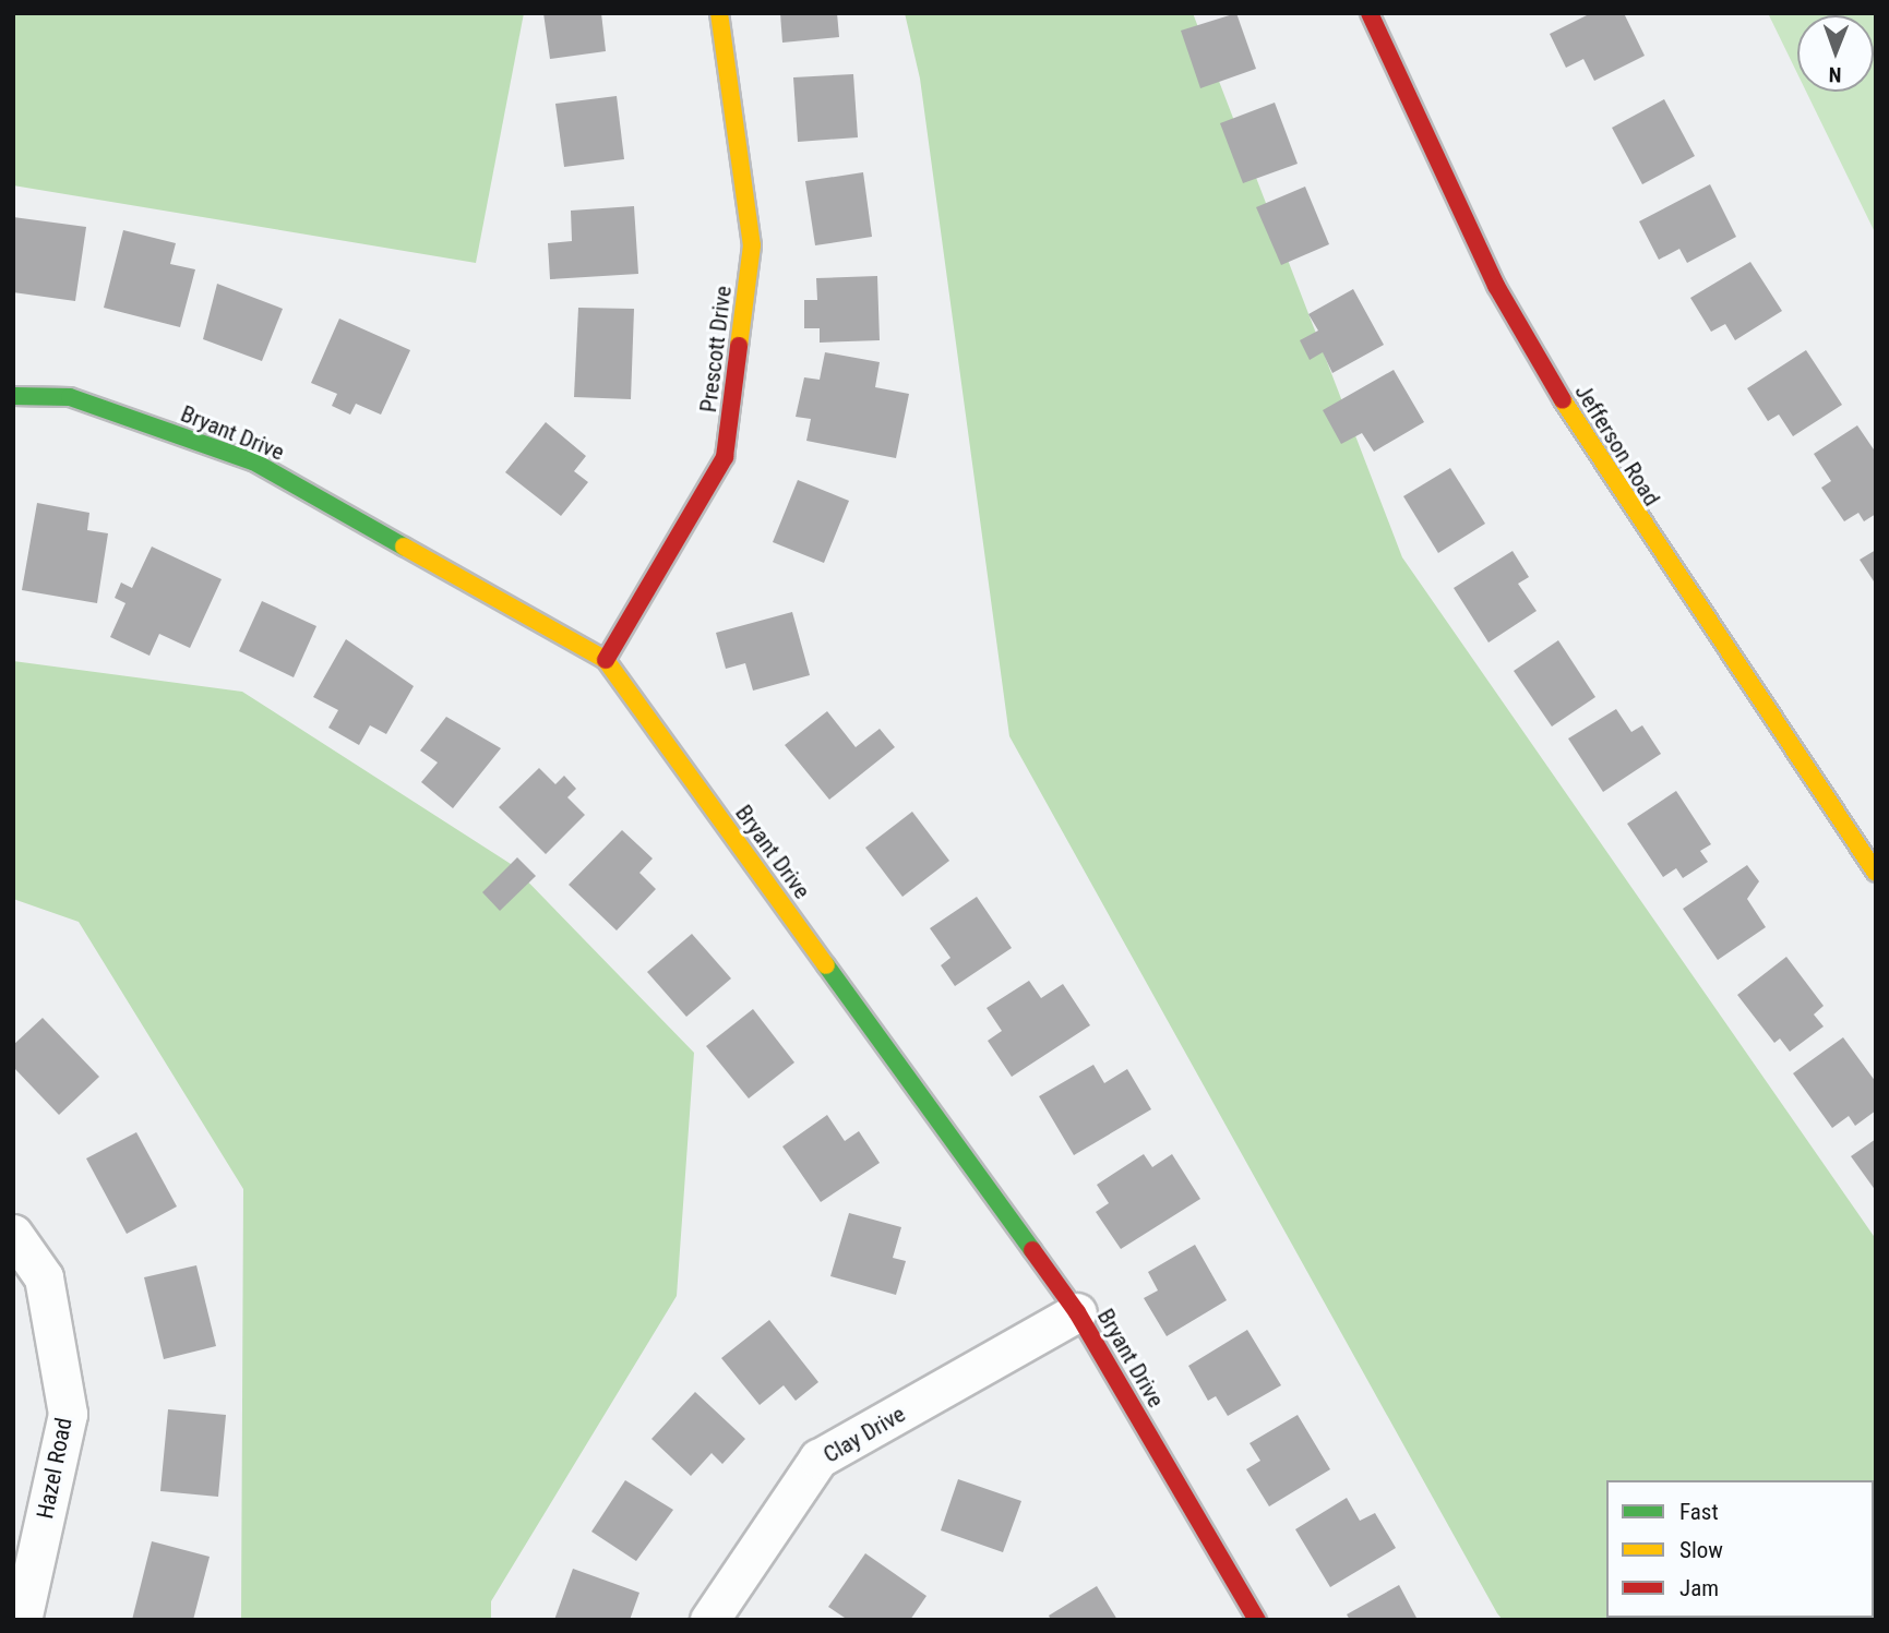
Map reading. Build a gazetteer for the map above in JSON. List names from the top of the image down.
{
  "streets": {
    "street": [
      "Prescott Drive",
      "Bryant Drive",
      "Jefferson Road",
      "Clay Drive",
      "Hazel Road"
    ]
  },
  "crossings": [
    ["Prescott Drive", "Bryant Drive"],
    ["Bryant Drive", "Clay Drive"]
  ],
  "legend": ["Fast", "Slow", "Jam"],
  "north": "bottom"
}
